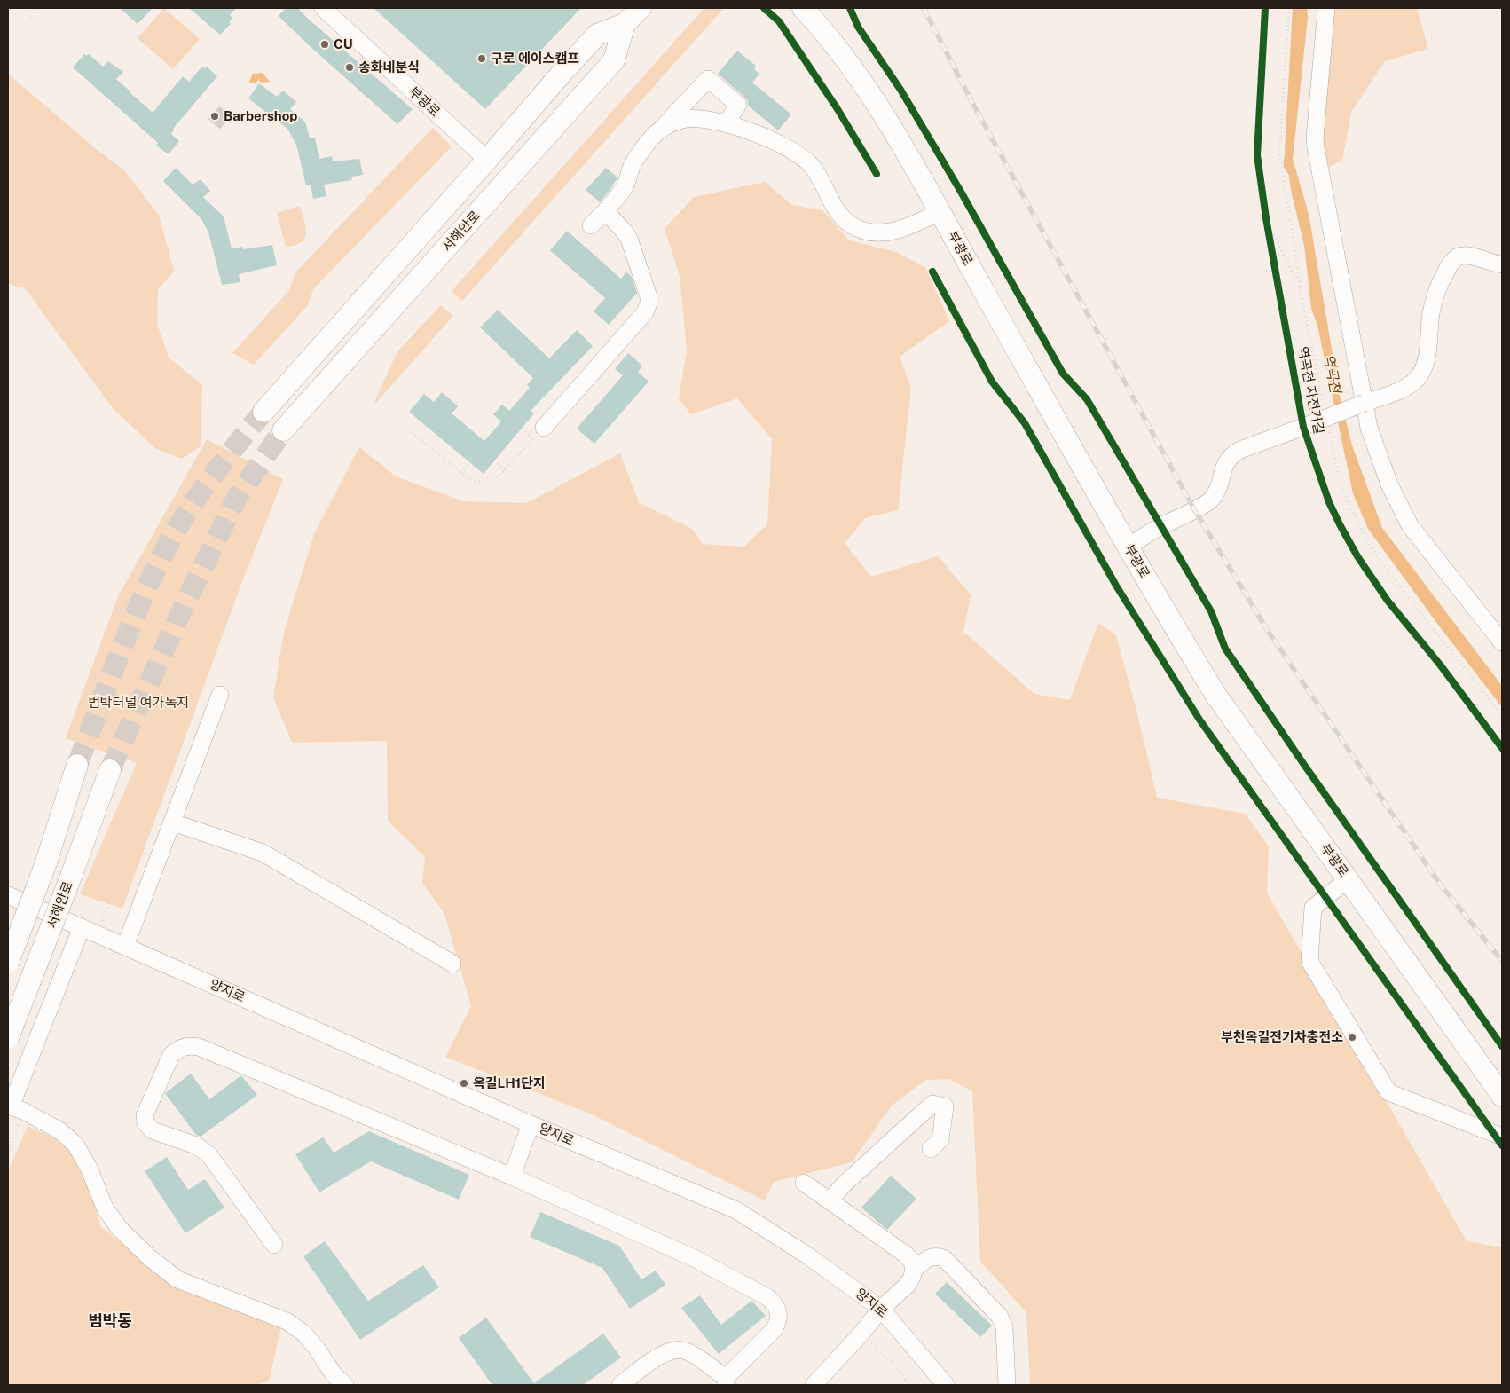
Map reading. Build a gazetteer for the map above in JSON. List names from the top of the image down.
{
  "streets": {
    "main road": ["부광로", "서해안로"],
    "street": ["양지로"],
    "cycle path": ["역곡천 자전거길"]
  },
  "crossings": [
    ["부광로", "서해안로"]
  ],
  "districts": ["범박동"],
  "water": ["역곡천"],
  "parks": ["범박터널 여가녹지"],
  "places": [
    "CU",
    "구로 에이스캠프",
    "송화네분식",
    "Barbershop",
    "부천옥길전기차충전소",
    "옥길LH1단지"
  ]
}
